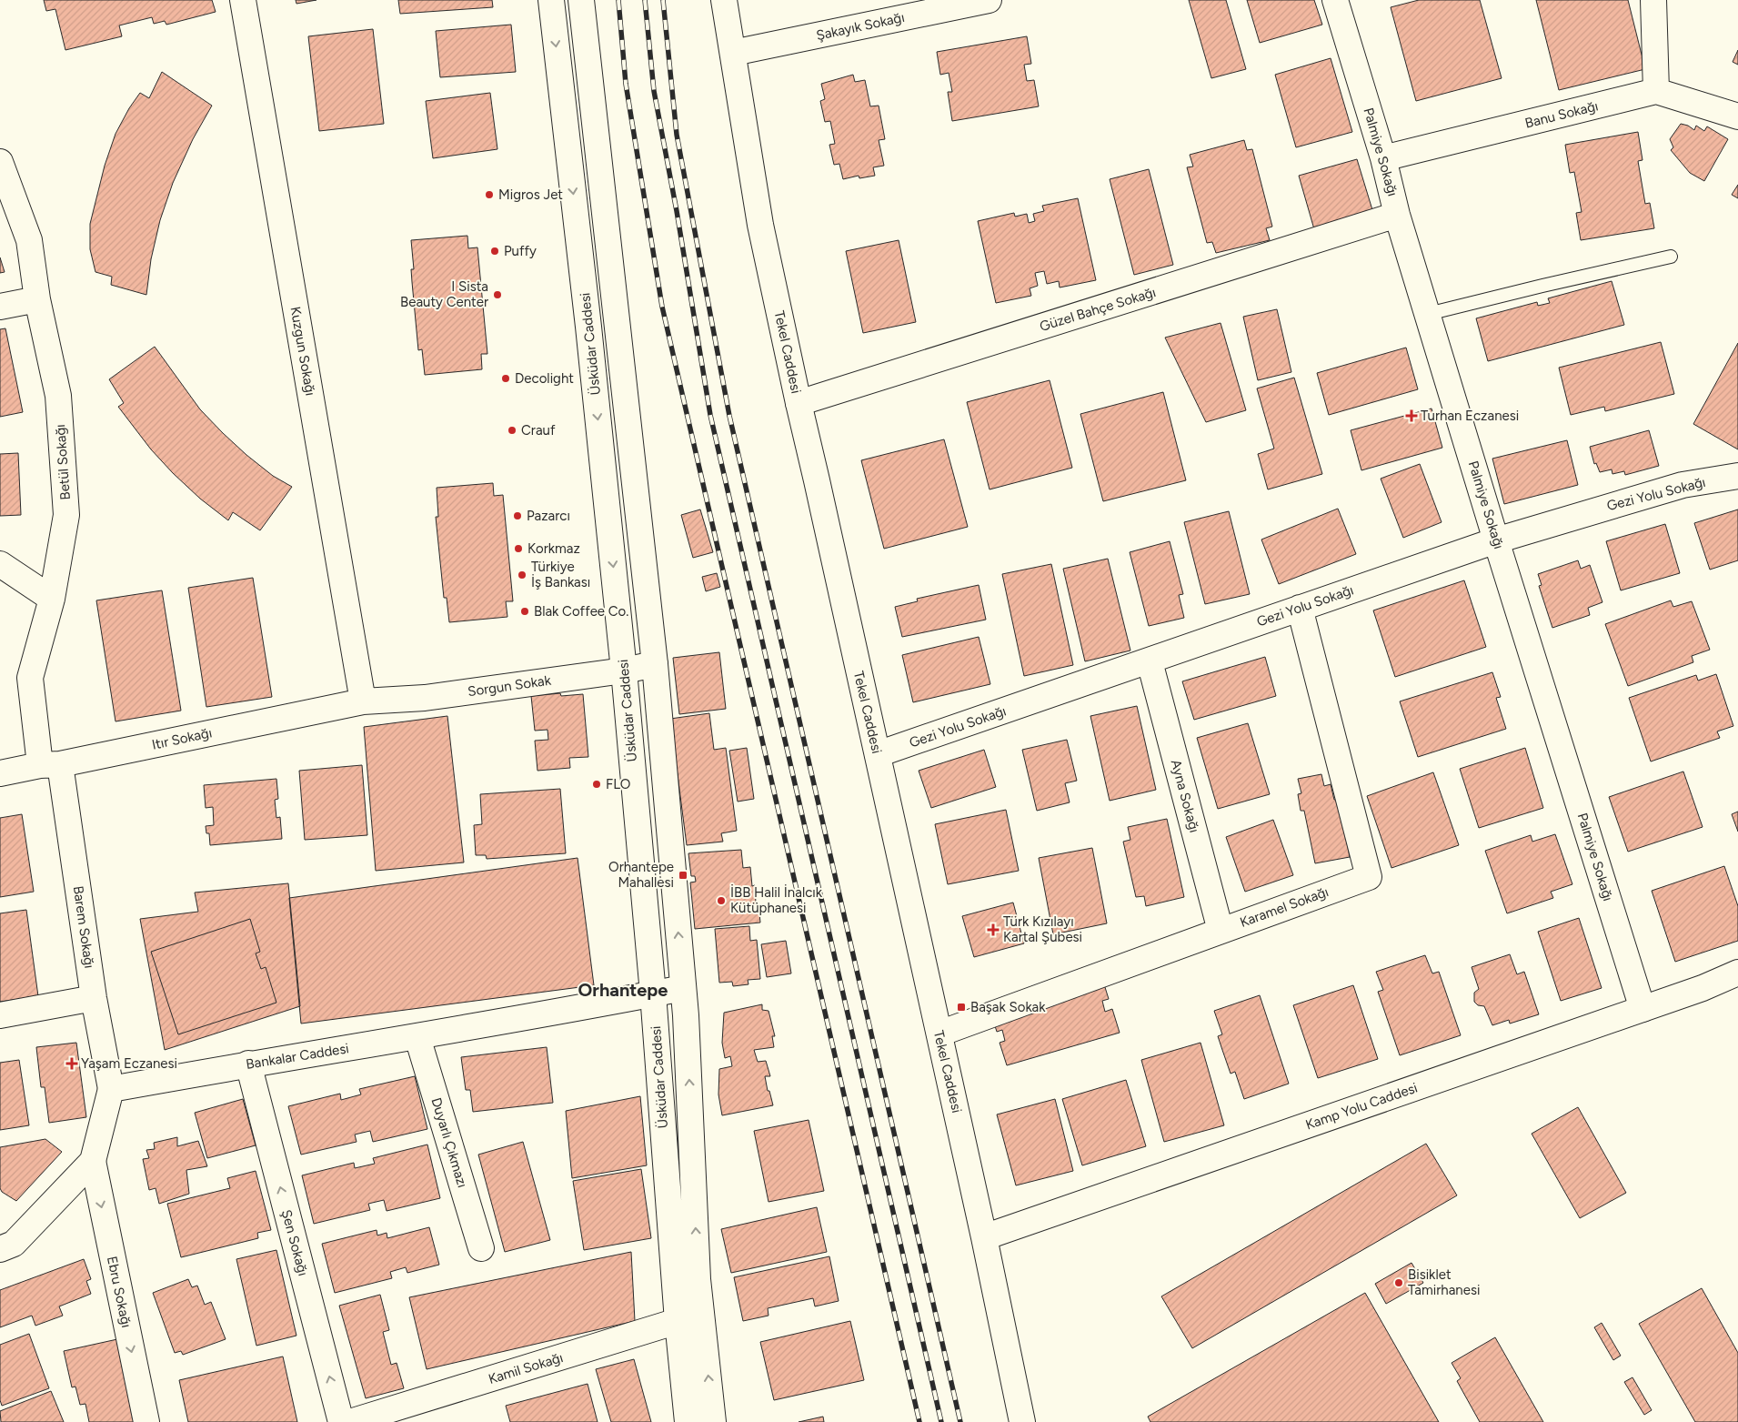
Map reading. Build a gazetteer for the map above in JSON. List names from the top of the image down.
{
  "streets": {
    "street": [
      "Şakayık Sokağı",
      "Banu Sokağı",
      "Palmiye Sokağı",
      "Güzel Bahçe Sokağı",
      "Üsküdar Caddesi",
      "Kuzgun Sokağı",
      "Tekel Caddesi",
      "Betül Sokağı",
      "Gezi Yolu Sokağı",
      "Sorgun Sokak",
      "Itır Sokağı",
      "Ayna Sokağı",
      "Karamel Sokağı",
      "Barem Sokağı",
      "Bankalar Caddesi",
      "Kamp Yolu Caddesi",
      "Duyarlı Çıkmazı",
      "Şen Sokağı",
      "Ebru Sokağı",
      "Kamil Sokağı"
    ]
  },
  "crossings": [
    ["Şakayık Sokağı", "Tekel Caddesi"],
    ["Banu Sokağı", "Palmiye Sokağı"],
    ["Palmiye Sokağı", "Güzel Bahçe Sokağı"],
    ["Palmiye Sokağı", "Gezi Yolu Sokağı"],
    ["Palmiye Sokağı", "Kamp Yolu Caddesi"],
    ["Güzel Bahçe Sokağı", "Tekel Caddesi"],
    ["Üsküdar Caddesi", "Sorgun Sokak"],
    ["Üsküdar Caddesi", "Bankalar Caddesi"],
    ["Üsküdar Caddesi", "Kamil Sokağı"],
    ["Kuzgun Sokağı", "Sorgun Sokak"],
    ["Kuzgun Sokağı", "Itır Sokağı"],
    ["Tekel Caddesi", "Gezi Yolu Sokağı"],
    ["Tekel Caddesi", "Karamel Sokağı"],
    ["Tekel Caddesi", "Kamp Yolu Caddesi"],
    ["Betül Sokağı", "Itır Sokağı"],
    ["Betül Sokağı", "Barem Sokağı"],
    ["Gezi Yolu Sokağı", "Ayna Sokağı"],
    ["Gezi Yolu Sokağı", "Karamel Sokağı"],
    ["Sorgun Sokak", "Itır Sokağı"],
    ["Itır Sokağı", "Barem Sokağı"],
    ["Ayna Sokağı", "Karamel Sokağı"],
    ["Barem Sokağı", "Bankalar Caddesi"],
    ["Bankalar Caddesi", "Duyarlı Çıkmazı"],
    ["Bankalar Caddesi", "Şen Sokağı"]
  ],
  "one_way": ["Şen Sokağı", "Ebru Sokağı"],
  "districts": ["Orhantepe"],
  "places": {
    "other": [
      "Migros Jet",
      "Puffy",
      "I Sista Beauty Center",
      "Decolight",
      "Crauf",
      "Pazarcı",
      "Korkmaz",
      "Türkiye İş Bankası",
      "Blak Coffee Co.",
      "FLO",
      "İBB Halil İnalcık Kütüphanesi",
      "Bisiklet Tamirhanesi"
    ],
    "health": ["Turhan Eczanesi", "Türk Kızılayı Kartal Şubesi", "Yaşam Eczanesi"],
    "transit": ["Orhantepe Mahallesi", "Başak Sokak"]
  }
}
